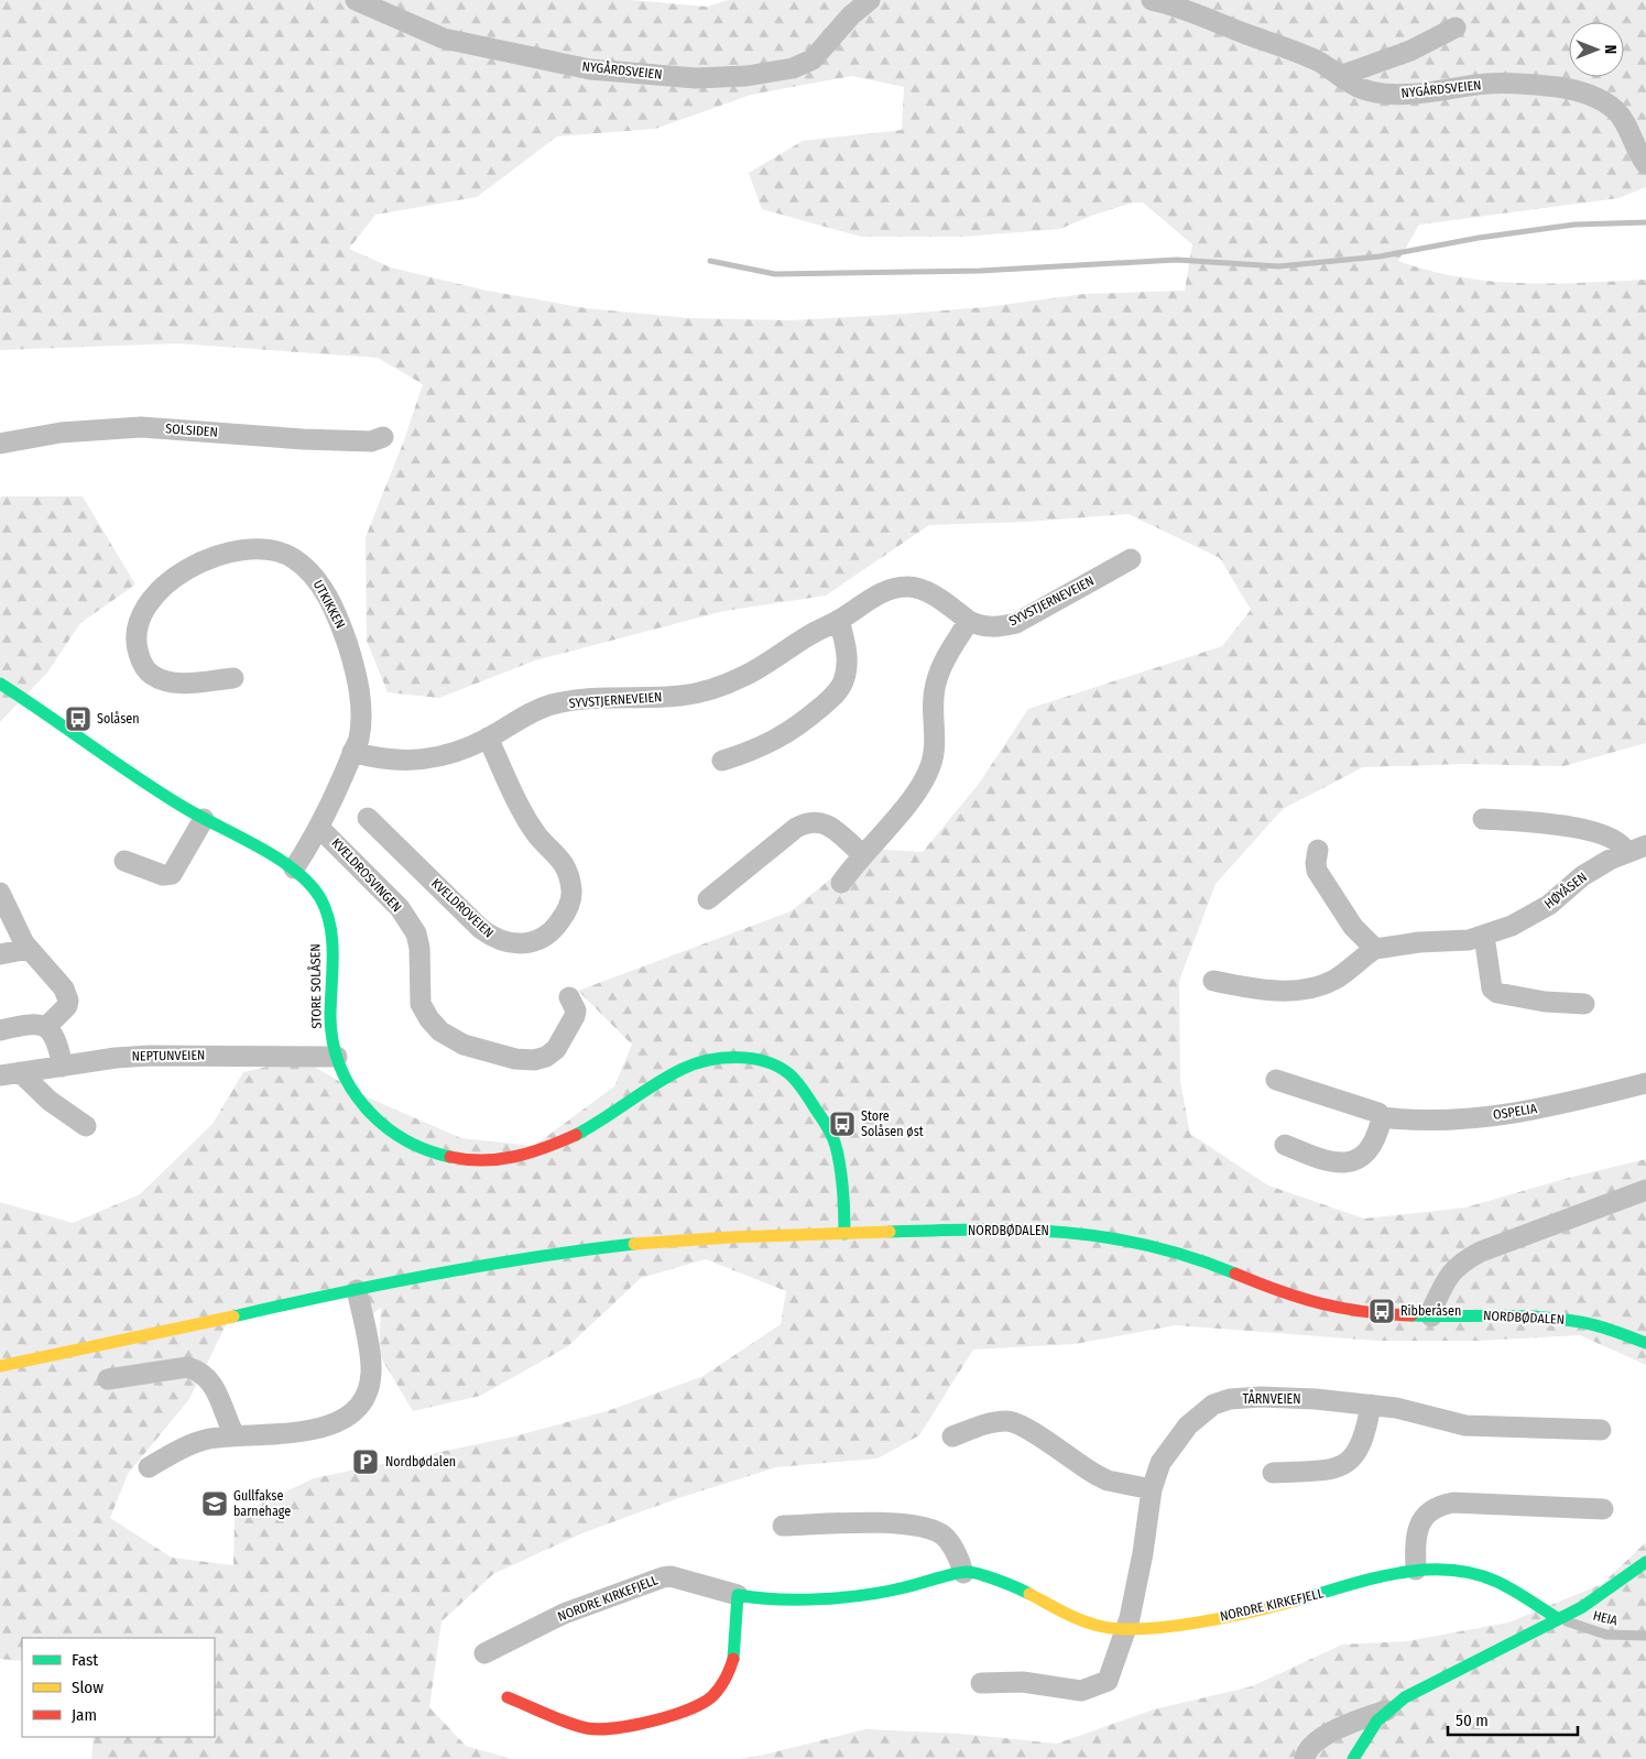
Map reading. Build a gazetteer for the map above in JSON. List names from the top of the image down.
{
  "streets": {
    "street": [
      "NYGÅRDSVEIEN",
      "SOLSIDEN",
      "SYVSTJERNEVEIEN",
      "UTKIKKEN",
      "KVELDROSVINGEN",
      "HØYÅSEN",
      "KVELDROVEIEN",
      "STORE SOLÅSEN",
      "NEPTUNVEIEN",
      "OSPELIA",
      "NORDBØDALEN",
      "TÅRNVEIEN",
      "NORDRE KIRKEFJELL"
    ],
    "lane": ["HEIA"]
  },
  "crossings": [
    ["SYVSTJERNEVEIEN", "UTKIKKEN"],
    ["SYVSTJERNEVEIEN", "KVELDROVEIEN"],
    ["UTKIKKEN", "KVELDROSVINGEN"],
    ["UTKIKKEN", "STORE SOLÅSEN"],
    ["STORE SOLÅSEN", "NEPTUNVEIEN"],
    ["STORE SOLÅSEN", "NORDBØDALEN"],
    ["TÅRNVEIEN", "NORDRE KIRKEFJELL"],
    ["NORDRE KIRKEFJELL", "HEIA"]
  ],
  "places": {
    "bus stop": ["Solåsen", "Store Solåsen øst", "Ribberåsen"],
    "parking": ["Nordbødalen"],
    "school or university": ["Gullfakse barnehage"]
  },
  "legend": ["Fast", "Slow", "Jam"],
  "scale_bar": "50 m",
  "north": "right"
}
